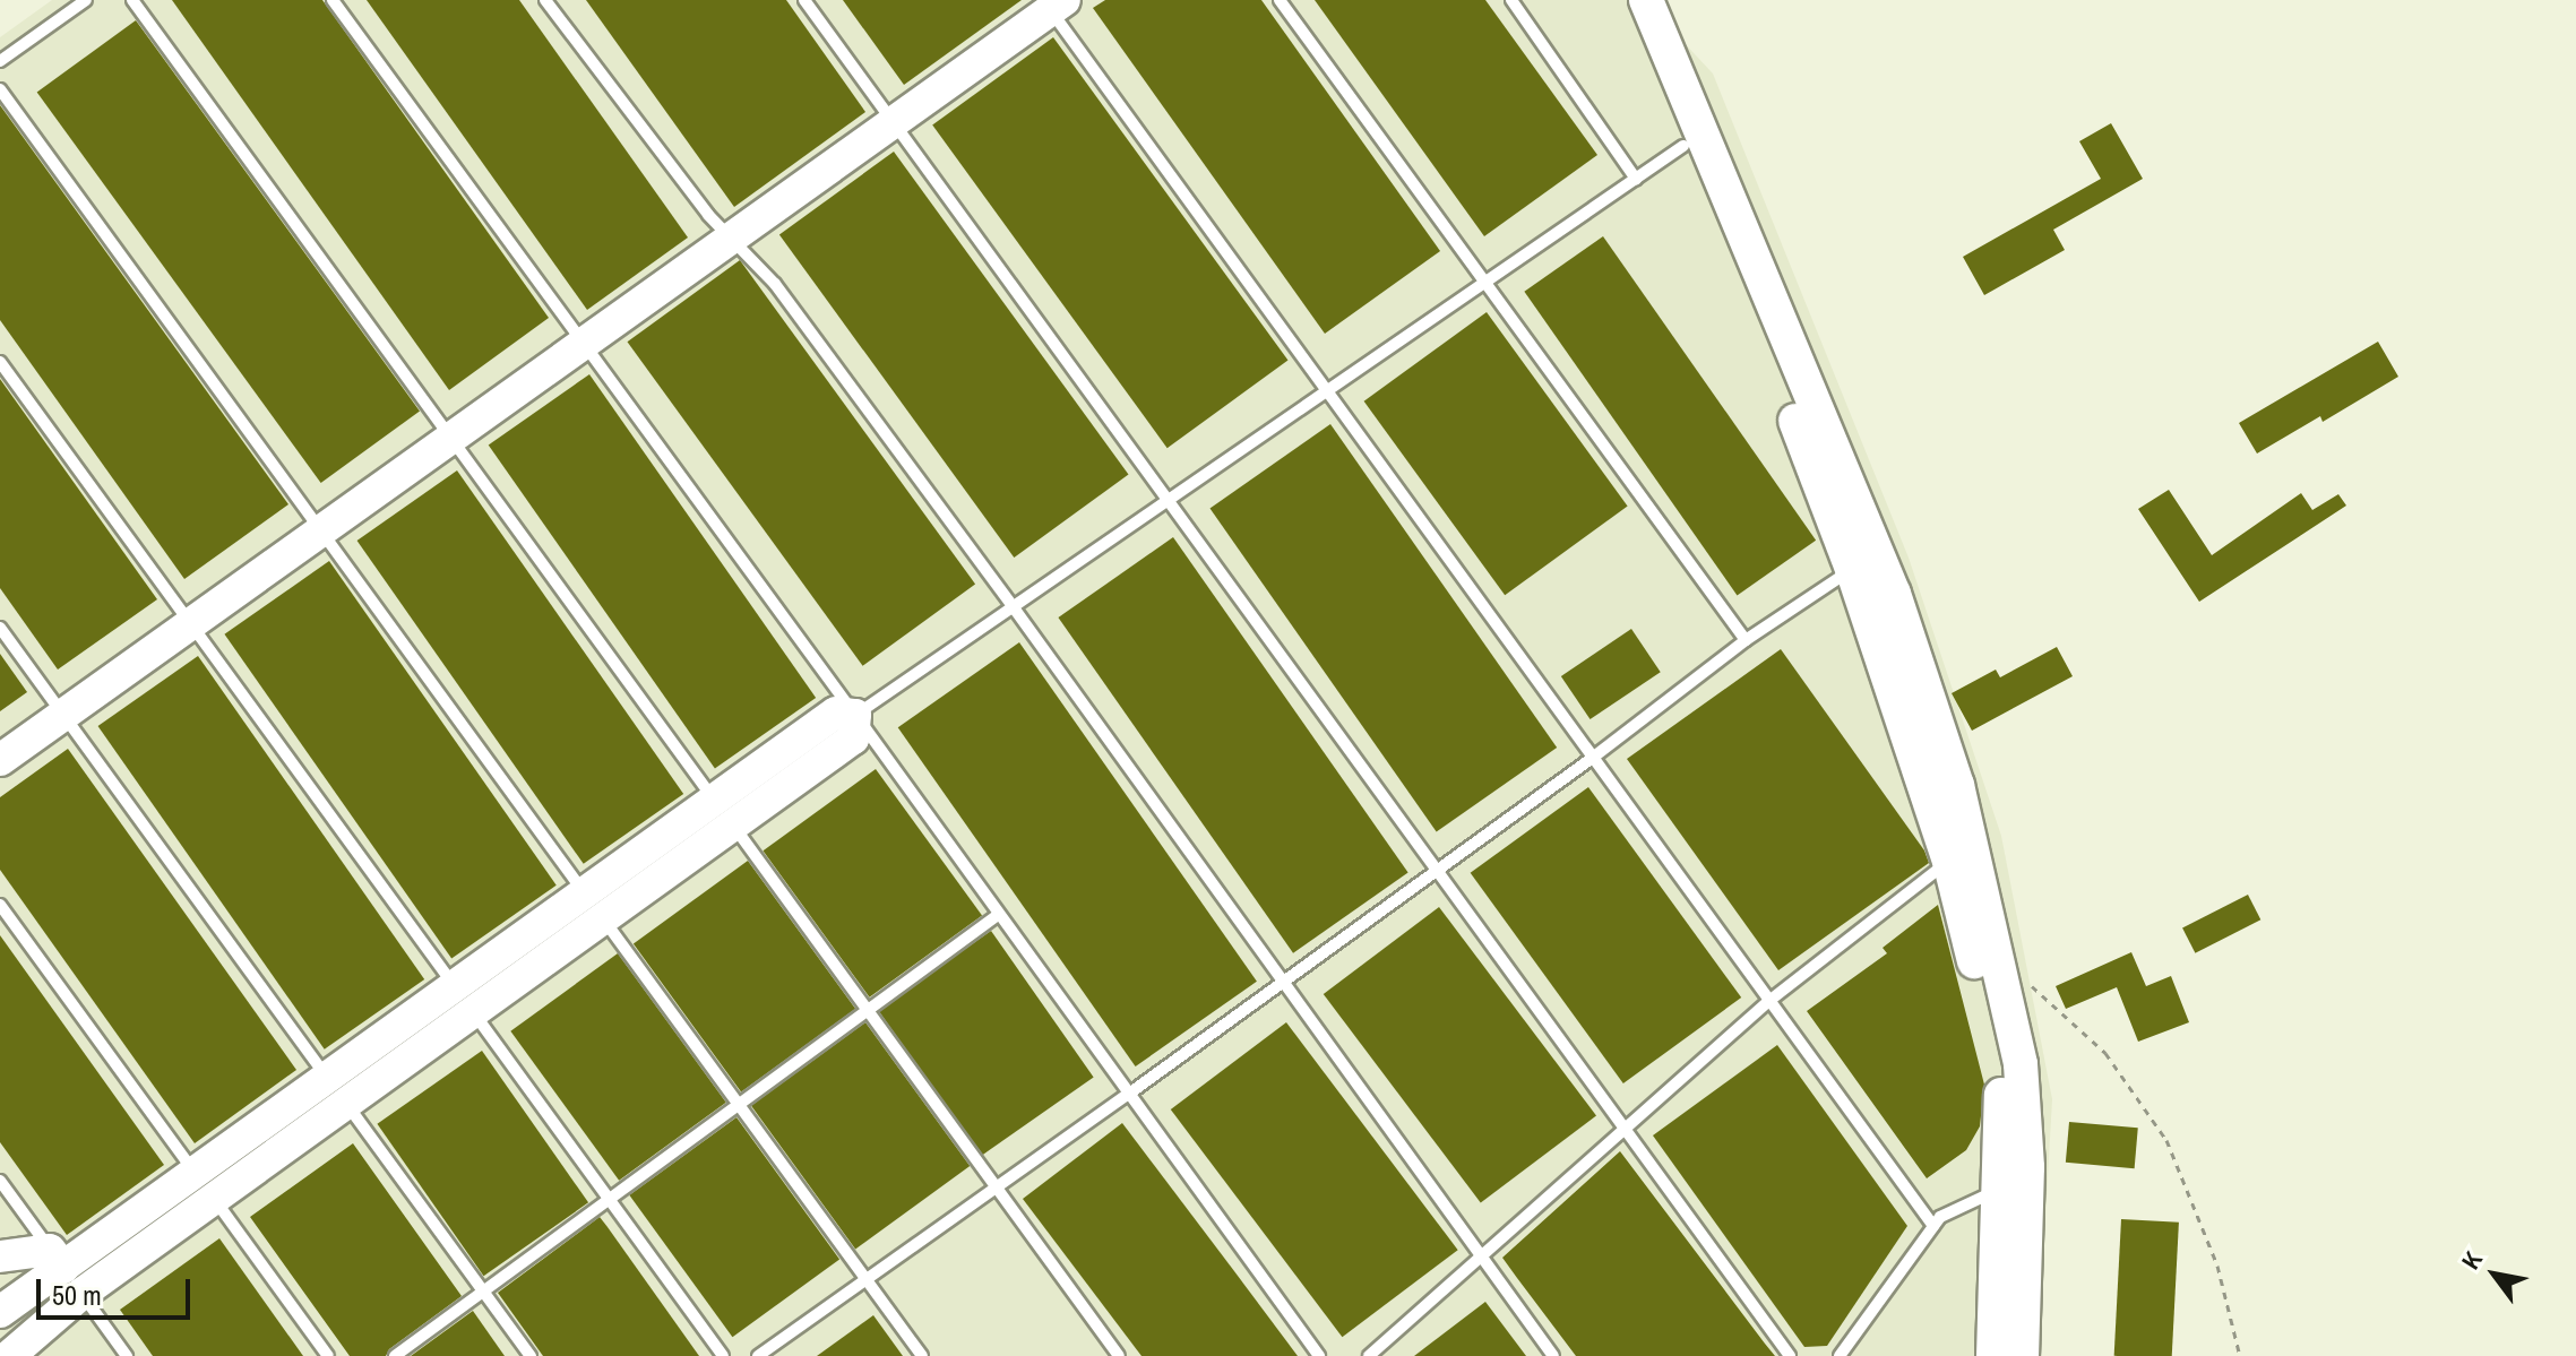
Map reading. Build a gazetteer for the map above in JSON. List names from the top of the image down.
{
  "scale_bar": "50 m",
  "north": "top left"
}
